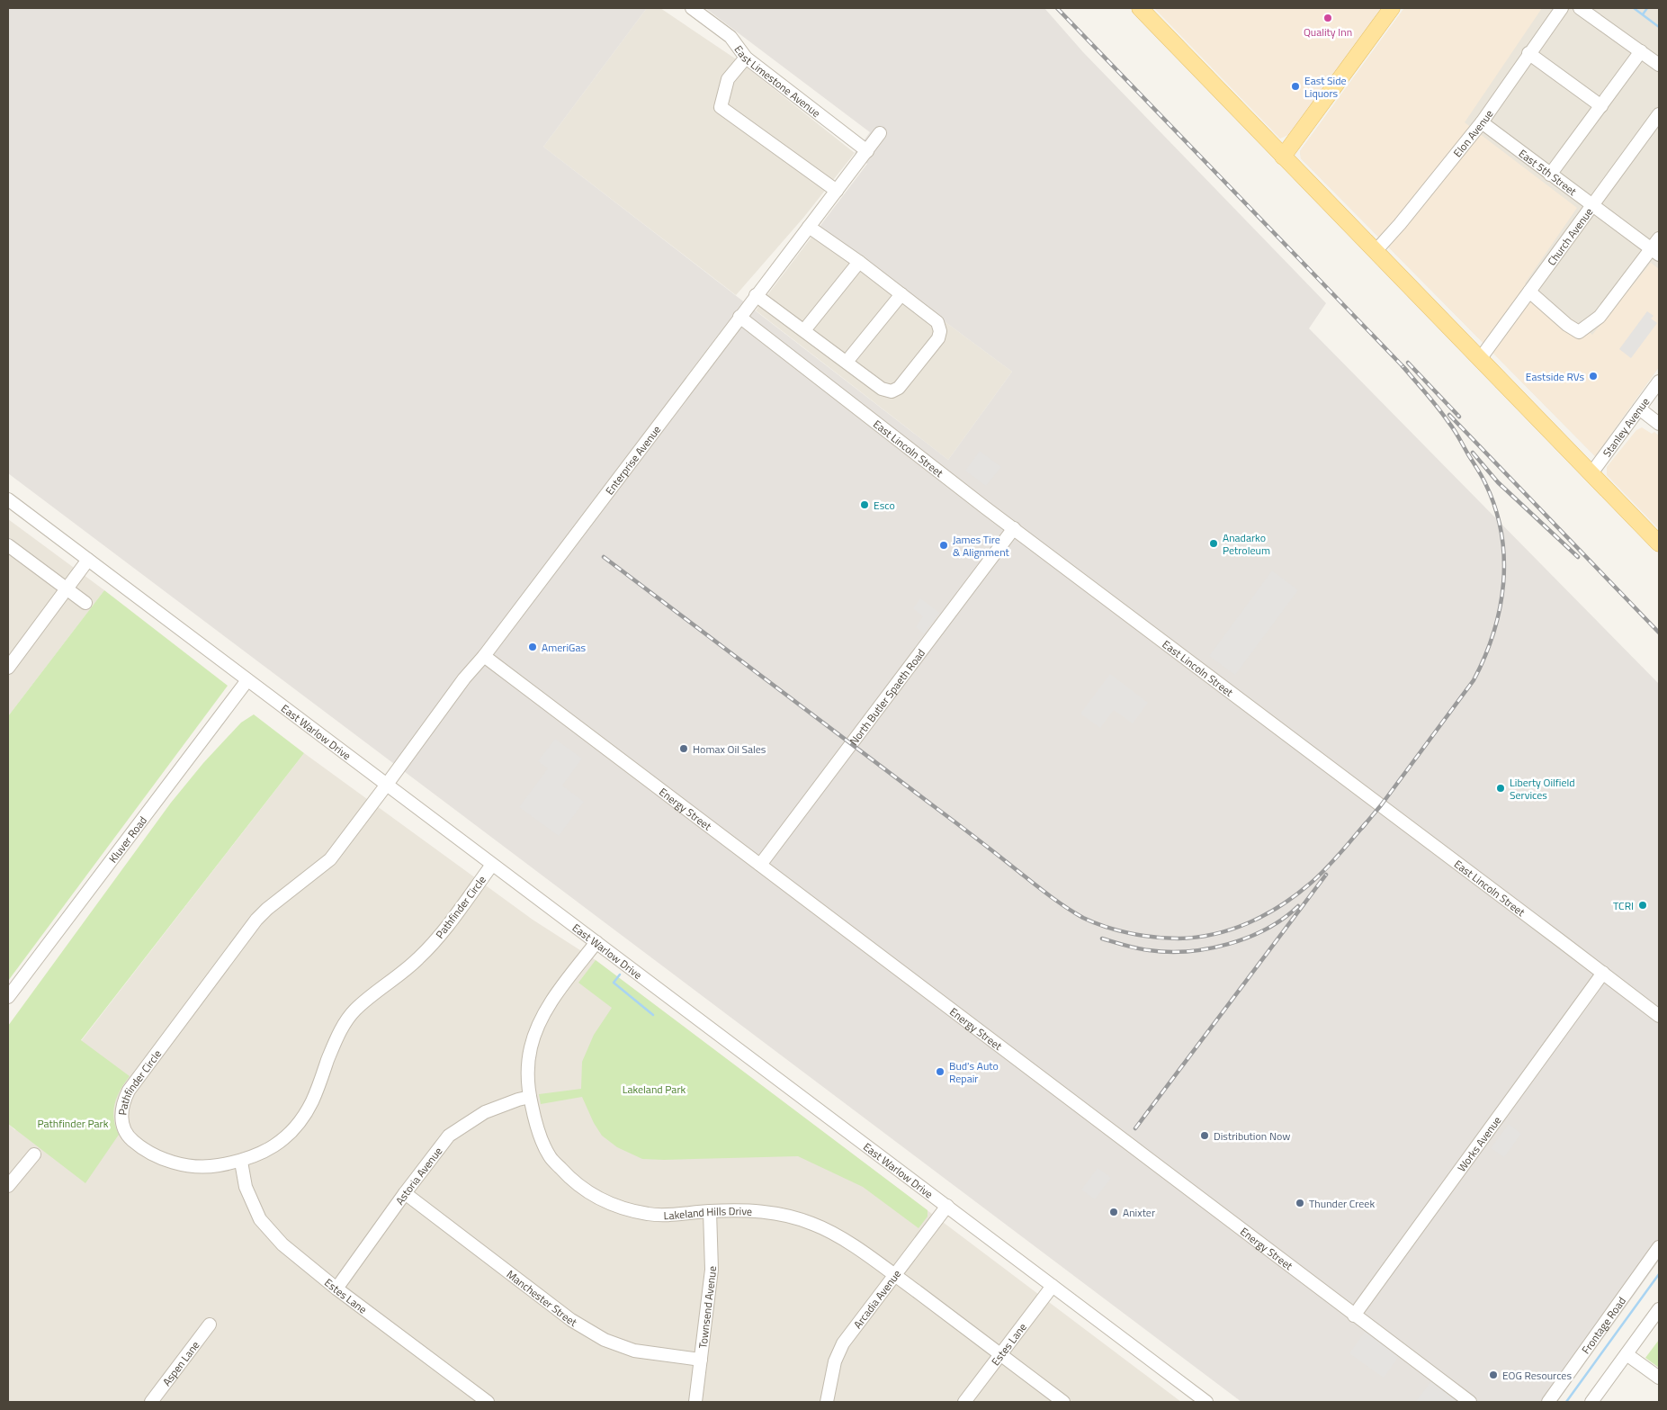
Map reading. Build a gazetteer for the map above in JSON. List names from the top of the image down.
{
  "streets": {
    "street": [
      "East Limestone Avenue",
      "Elon Avenue",
      "East 5th Street",
      "Church Avenue",
      "Stanley Avenue",
      "East Lincoln Street",
      "Enterprise Avenue",
      "North Butler Spaeth Road",
      "East Warlow Drive",
      "Energy Street",
      "Kluver Road",
      "Pathfinder Circle",
      "Works Avenue",
      "Astoria Avenue",
      "Lakeland Hills Drive",
      "Estes Lane",
      "Manchester Street",
      "Arcadia Avenue",
      "Townsend Avenue",
      "Frontage Road",
      "Aspen Lane"
    ]
  },
  "crossings": [
    ["East Limestone Avenue", "Enterprise Avenue"],
    ["Elon Avenue", "East 5th Street"],
    ["East 5th Street", "Church Avenue"],
    ["East Lincoln Street", "Enterprise Avenue"],
    ["East Lincoln Street", "North Butler Spaeth Road"],
    ["East Lincoln Street", "Works Avenue"],
    ["Enterprise Avenue", "East Warlow Drive"],
    ["Enterprise Avenue", "Energy Street"],
    ["Enterprise Avenue", "Pathfinder Circle"],
    ["North Butler Spaeth Road", "Energy Street"],
    ["East Warlow Drive", "Kluver Road"],
    ["East Warlow Drive", "Pathfinder Circle"],
    ["East Warlow Drive", "Lakeland Hills Drive"],
    ["East Warlow Drive", "Estes Lane"],
    ["East Warlow Drive", "Arcadia Avenue"],
    ["Energy Street", "Works Avenue"],
    ["Pathfinder Circle", "Estes Lane"],
    ["Astoria Avenue", "Lakeland Hills Drive"],
    ["Astoria Avenue", "Estes Lane"],
    ["Astoria Avenue", "Manchester Street"],
    ["Lakeland Hills Drive", "Estes Lane"],
    ["Lakeland Hills Drive", "Arcadia Avenue"],
    ["Lakeland Hills Drive", "Townsend Avenue"],
    ["Manchester Street", "Townsend Avenue"]
  ],
  "parks": ["Lakeland Park", "Pathfinder Park"],
  "places": [
    "Quality Inn",
    "East Side Liquors",
    "Eastside RVs",
    "Esco",
    "Anadarko Petroleum",
    "James Tire & Alignment",
    "AmeriGas",
    "Homax Oil Sales",
    "Liberty Oilfield Services",
    "TCRI",
    "Bud's Auto Repair",
    "Distribution Now",
    "Thunder Creek",
    "Anixter",
    "EOG Resources"
  ]
}
